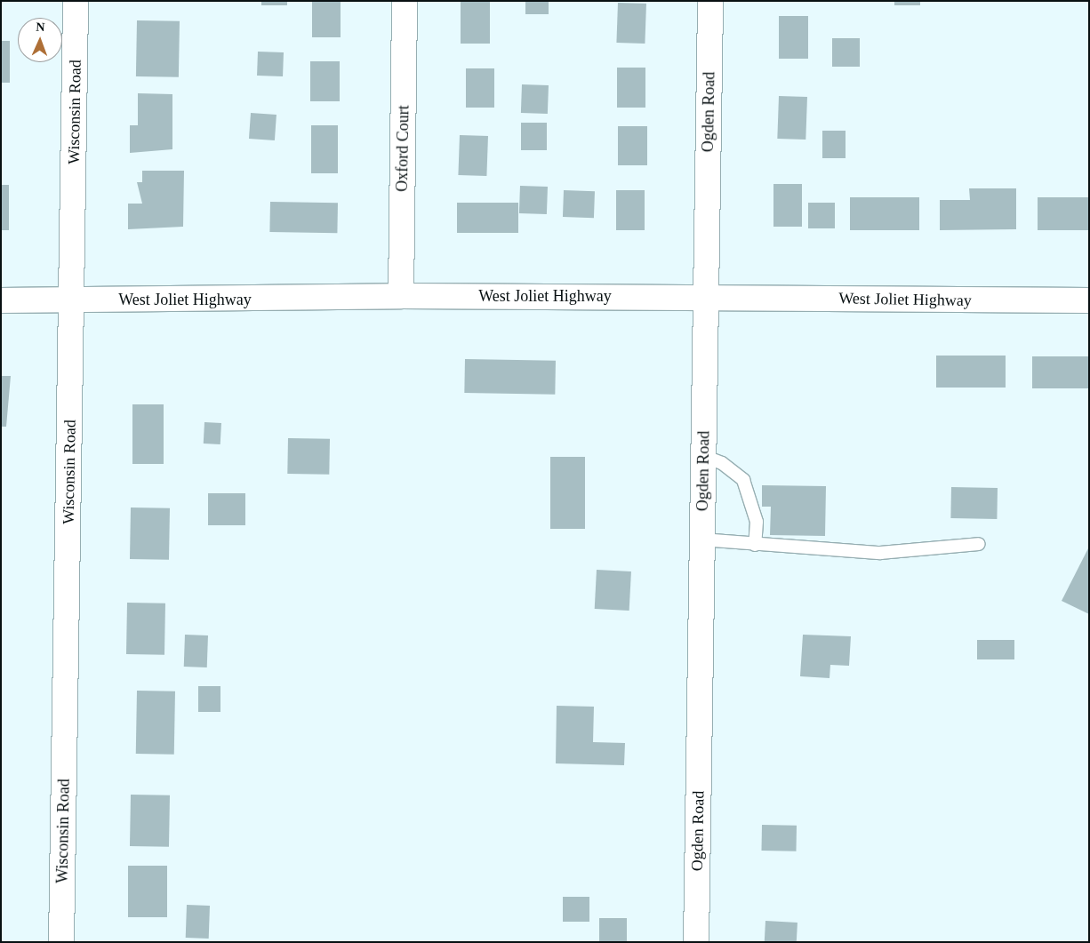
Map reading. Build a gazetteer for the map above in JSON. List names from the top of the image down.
{
  "streets": {
    "street": [
      "Wisconsin Road",
      "Ogden Road",
      "Oxford Court",
      "West Joliet Highway"
    ]
  },
  "crossings": [
    ["Wisconsin Road", "West Joliet Highway"],
    ["Ogden Road", "West Joliet Highway"],
    ["Oxford Court", "West Joliet Highway"]
  ],
  "north": "top"
}
